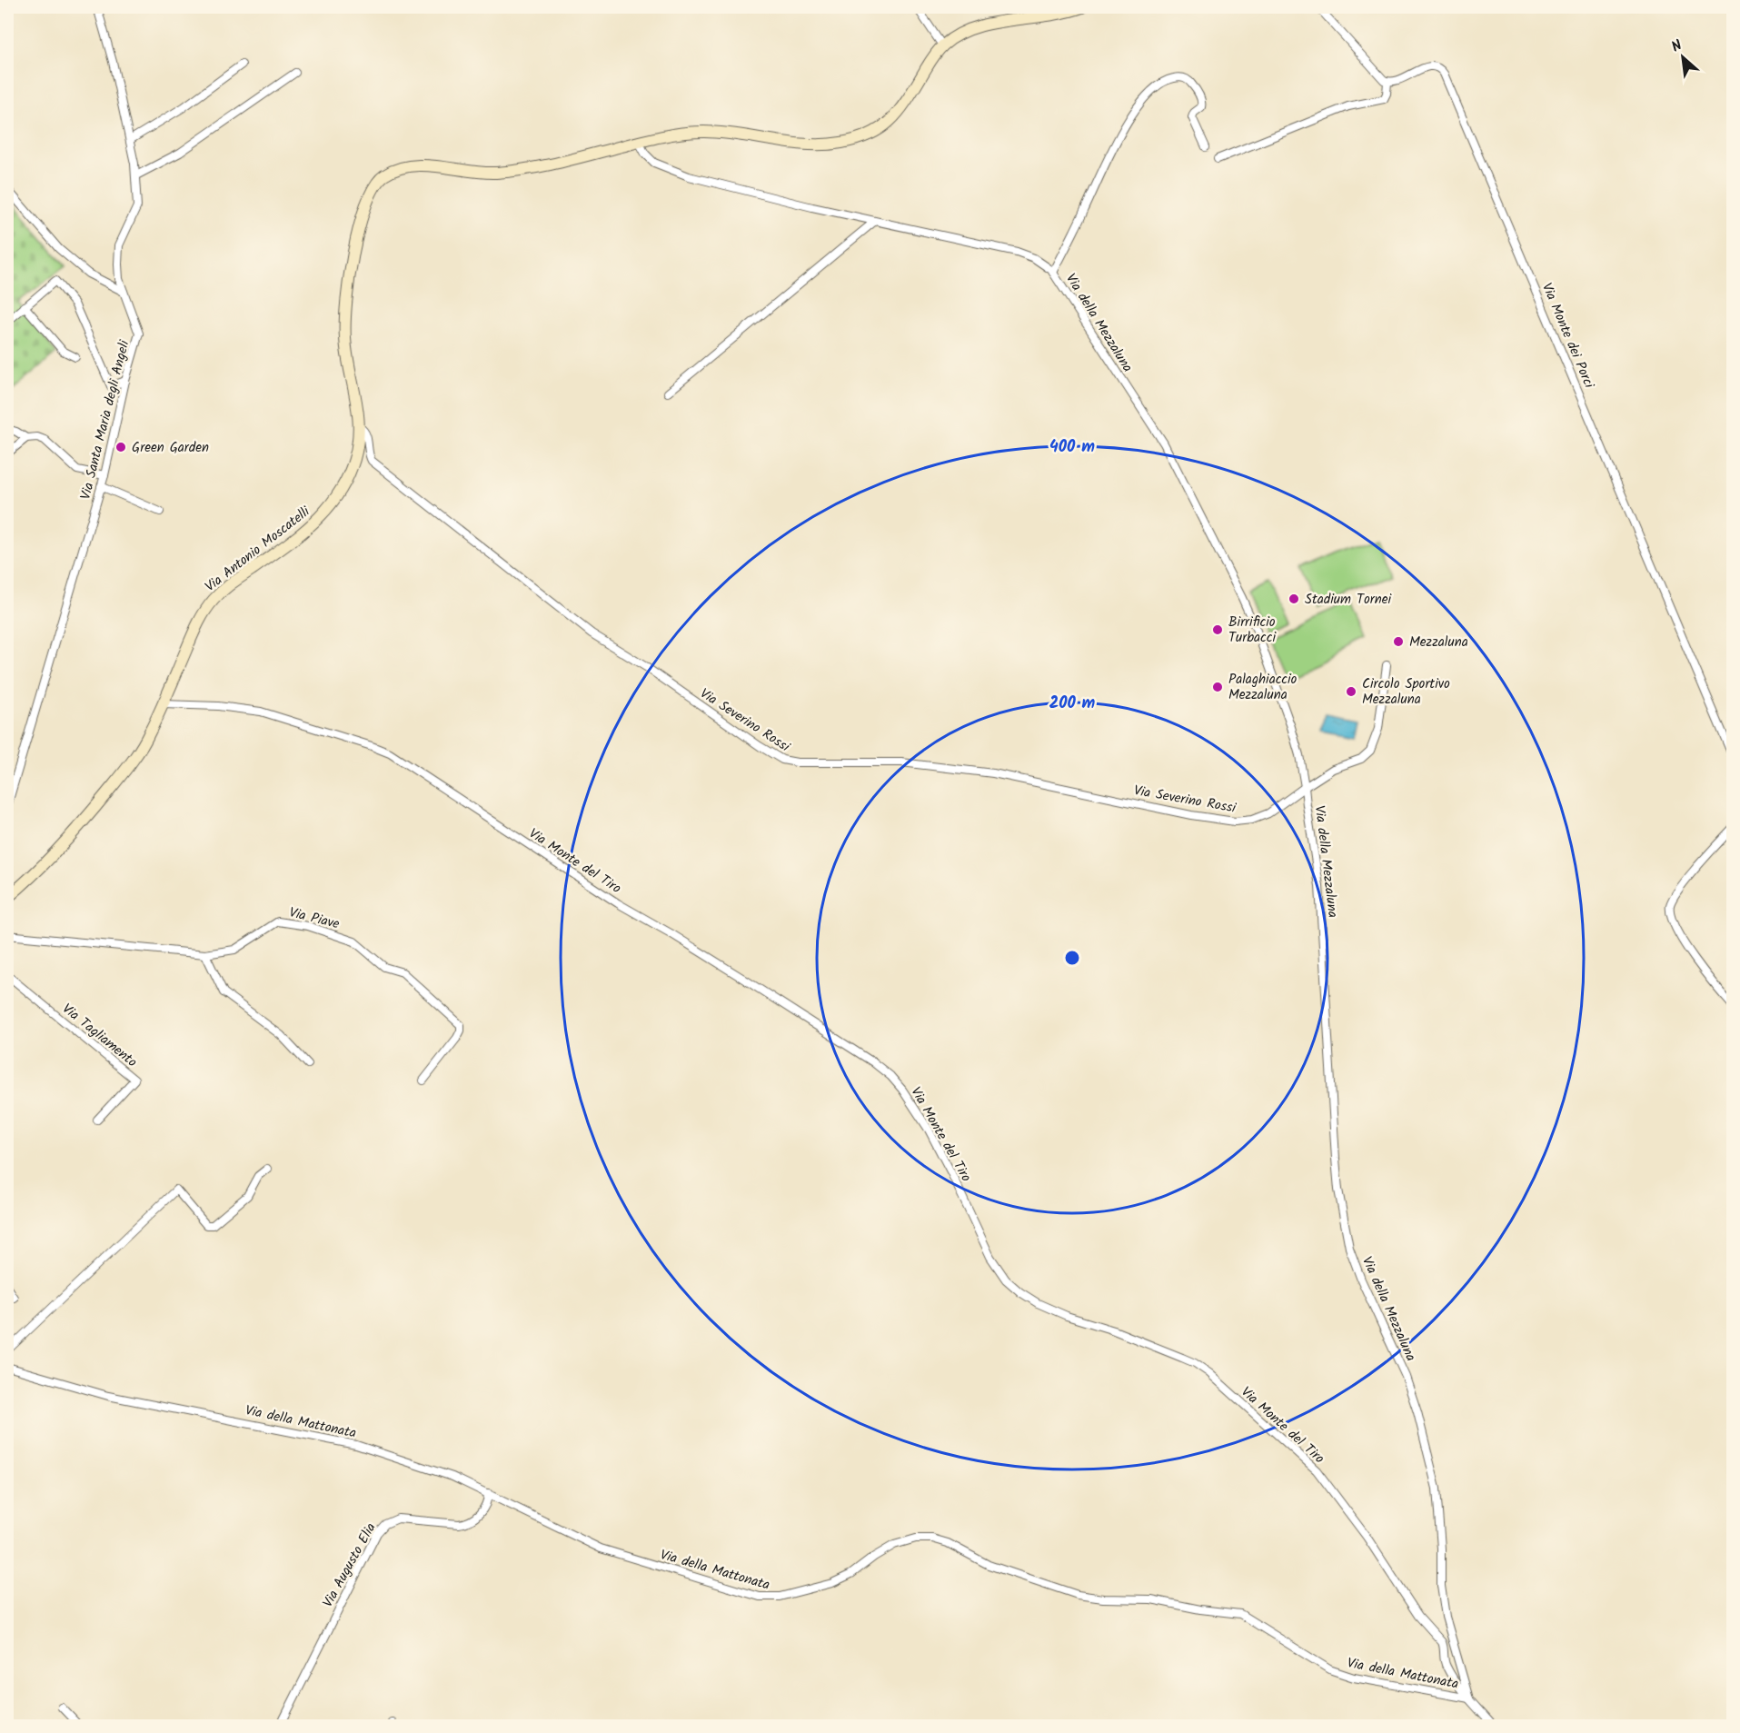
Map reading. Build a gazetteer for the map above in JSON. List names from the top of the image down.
{
  "streets": {
    "street": [
      "Via della Mezzaluna",
      "Via Monte dei Porci",
      "Via Santa Maria degli Angeli",
      "Via Antonio Moscatelli",
      "Via Severino Rossi",
      "Via Monte del Tiro",
      "Via Piave",
      "Via Tagliamento",
      "Via della Mattonata",
      "Via Augusto Elia"
    ]
  },
  "crossings": [
    ["Via della Mezzaluna", "Via Antonio Moscatelli"],
    ["Via della Mezzaluna", "Via Severino Rossi"],
    ["Via della Mezzaluna", "Via Monte del Tiro"],
    ["Via della Mezzaluna", "Via della Mattonata"],
    ["Via Antonio Moscatelli", "Via Severino Rossi"],
    ["Via Antonio Moscatelli", "Via Monte del Tiro"],
    ["Via Monte del Tiro", "Via della Mattonata"],
    ["Via della Mattonata", "Via Augusto Elia"]
  ],
  "places": [
    "Green Garden",
    "Stadium Tornei",
    "Birrificio Turbacci",
    "Mezzaluna",
    "Palaghiaccio Mezzaluna",
    "Circolo Sportivo Mezzaluna"
  ],
  "north": "top left",
  "rings": ["400 m", "200 m"]
}
